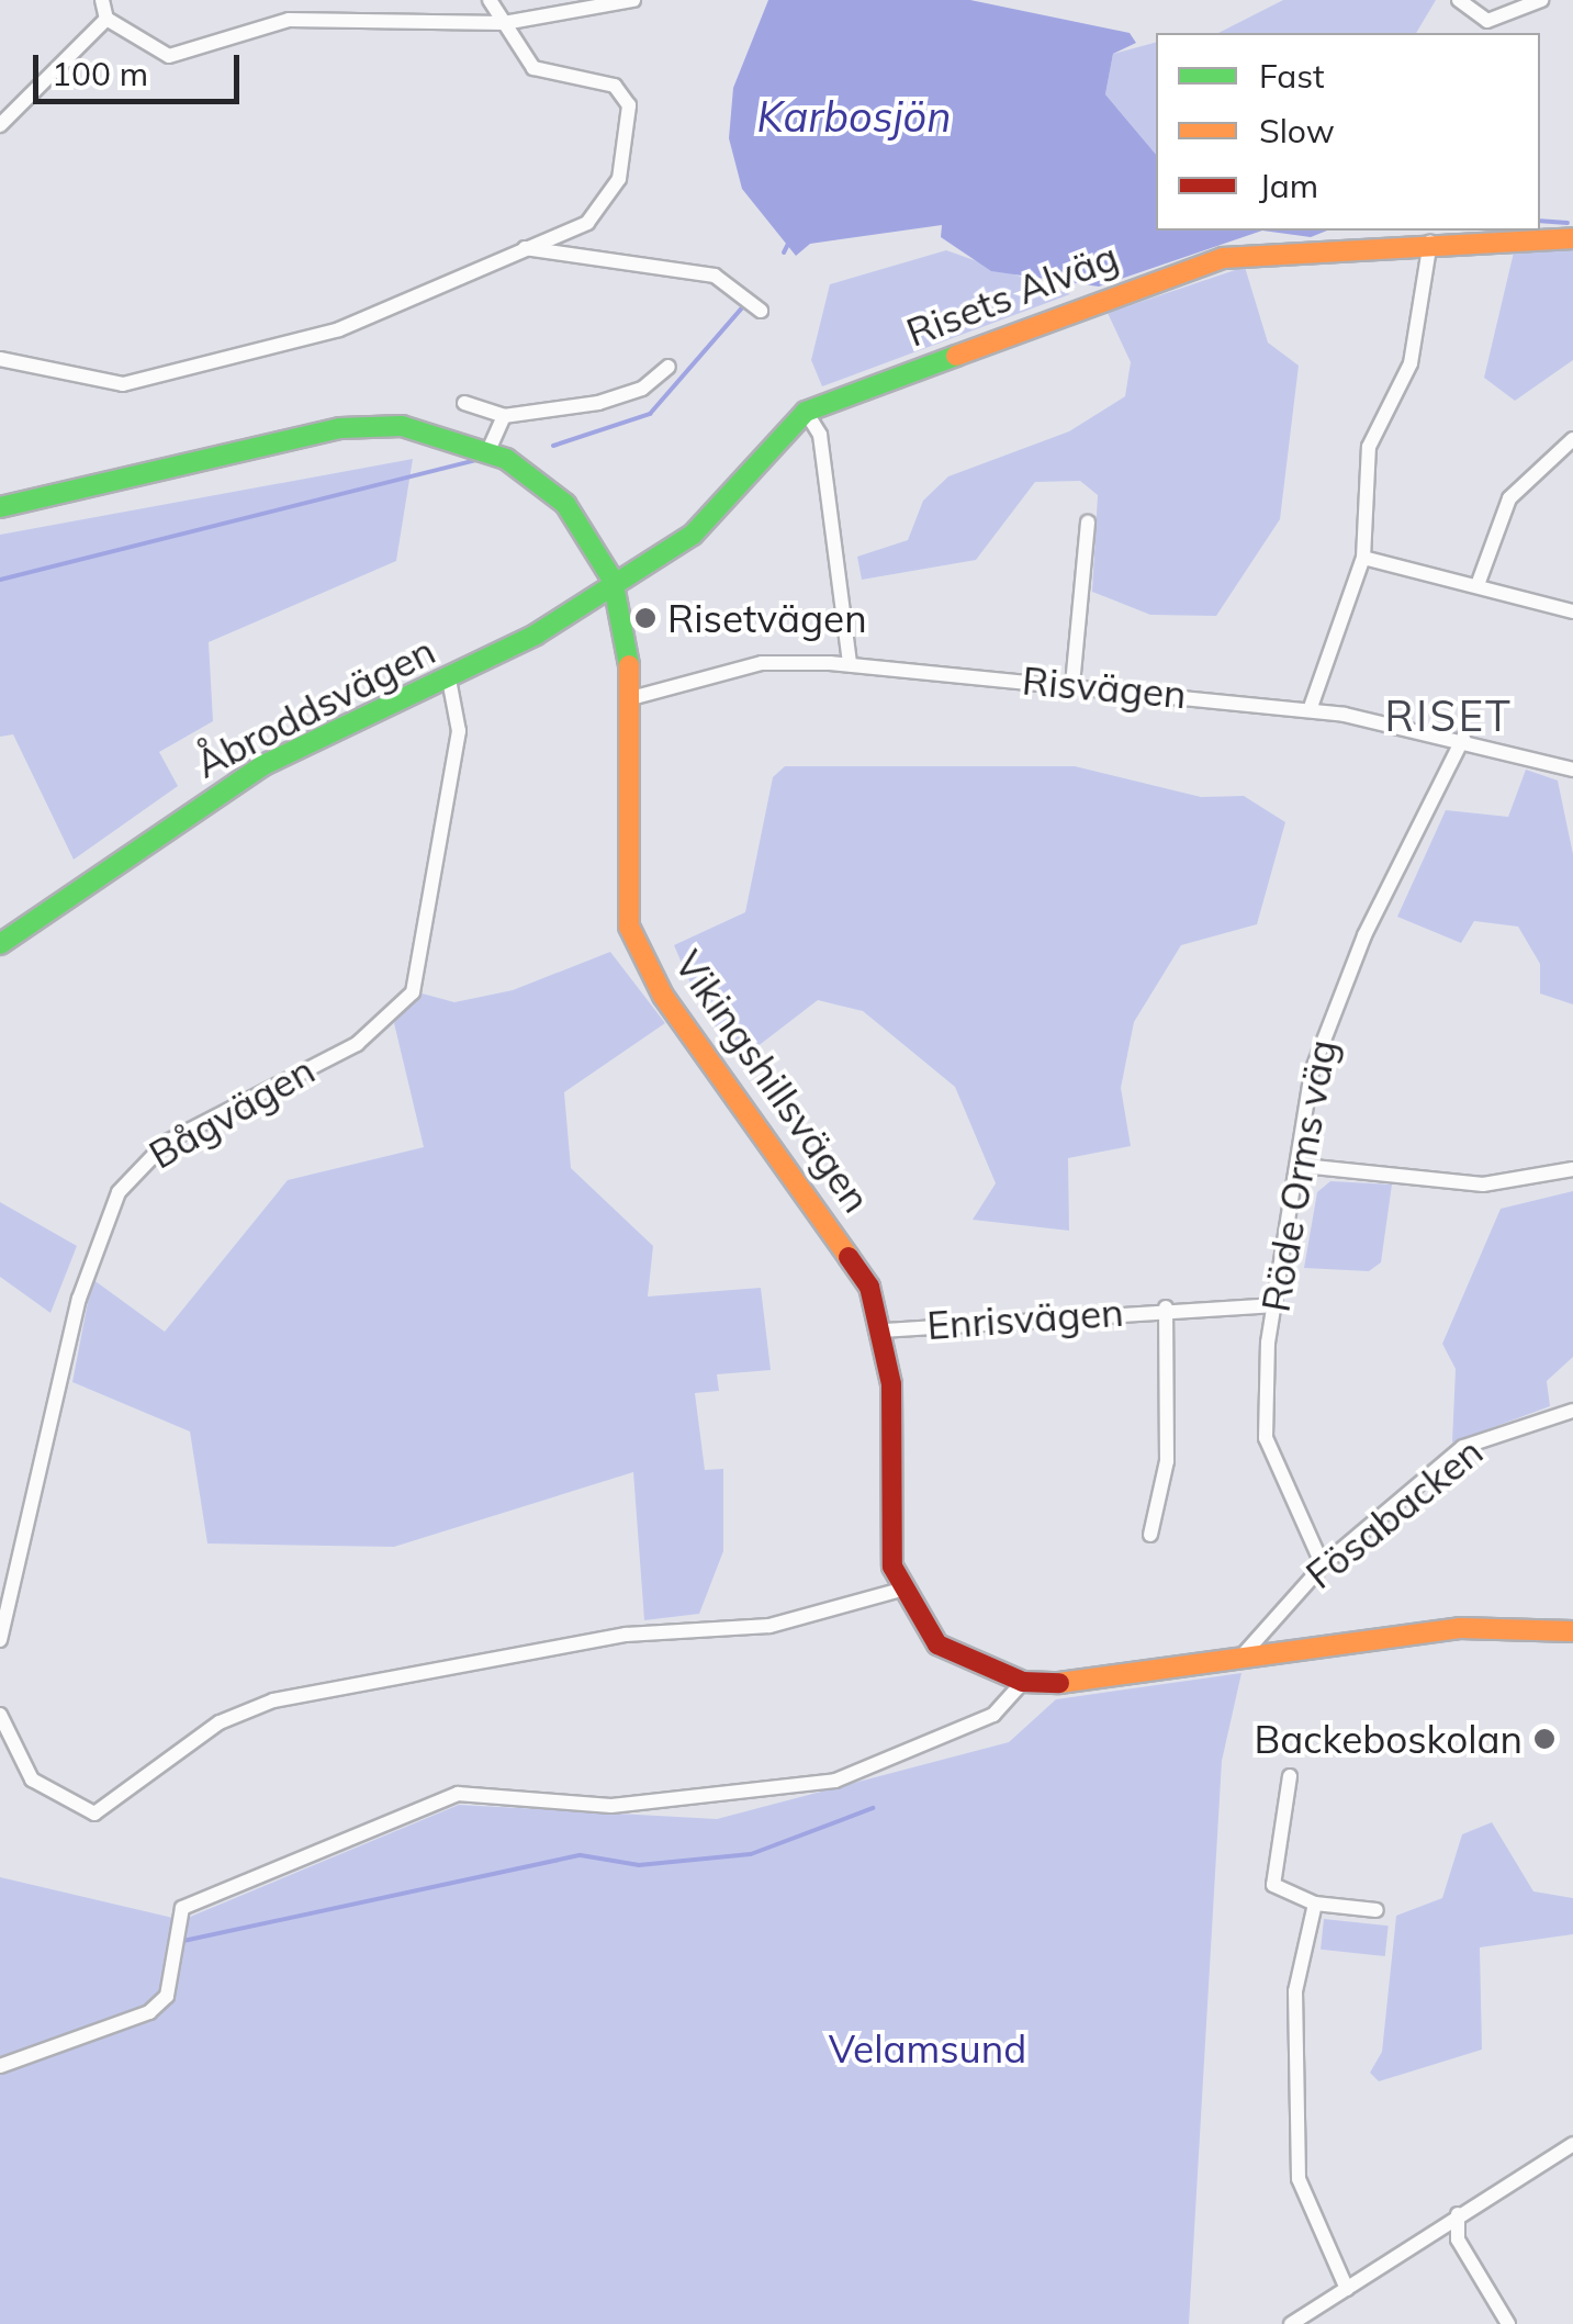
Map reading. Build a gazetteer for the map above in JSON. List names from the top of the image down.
{
  "streets": {
    "street": [
      "Risets Alväg",
      "Risvägen",
      "Åbroddsvägen",
      "Vikingshillsvägen",
      "Bågvägen",
      "Röde Orms väg",
      "Enrisvägen",
      "Fösabacken"
    ]
  },
  "crossings": [
    ["Risets Alväg", "Åbroddsvägen"],
    ["Risets Alväg", "Vikingshillsvägen"],
    ["Risvägen", "Vikingshillsvägen"],
    ["Risvägen", "Röde Orms väg"],
    ["Åbroddsvägen", "Vikingshillsvägen"],
    ["Åbroddsvägen", "Bågvägen"],
    ["Vikingshillsvägen", "Enrisvägen"],
    ["Vikingshillsvägen", "Fösabacken"],
    ["Röde Orms väg", "Enrisvägen"],
    ["Röde Orms väg", "Fösabacken"]
  ],
  "districts": ["RISET"],
  "water": ["Karbosjön"],
  "parks": ["Velamsund"],
  "places": ["Risetvägen", "Backeboskolan"],
  "legend": ["Fast", "Slow", "Jam"],
  "scale_bar": "100 m"
}
